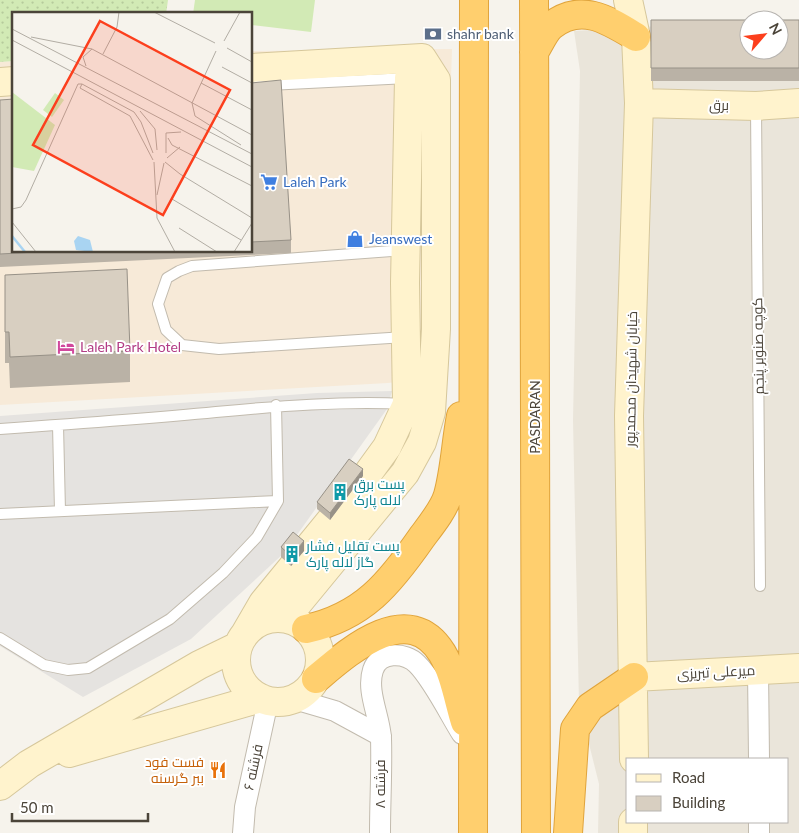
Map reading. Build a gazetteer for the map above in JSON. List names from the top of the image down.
{
  "streets": {
    "highway": ["PASDARAN"],
    "street": [
      "برق",
      "خیابان شهیدان محمدپور",
      "میرعلی تبریزی",
      "فرشته ۶",
      "فرشته ۸"
    ],
    "lane": ["کوچه صنوبر پنجم"]
  },
  "crossings": [
    ["برق", "کوچه صنوبر پنجم"],
    ["برق", "خیابان شهیدان محمدپور"],
    ["خیابان شهیدان محمدپور", "میرعلی تبریزی"]
  ],
  "places": {
    "bank": ["shahr bank"],
    "supermarket": ["Laleh Park"],
    "shop": ["Jeanswest"],
    "hotel": ["Laleh Park Hotel"],
    "building": ["پست برق لاله پارک", "پست تقلیل فشار گاز لاله پارک"],
    "restaurant": ["فست فود ببر گرسنه"]
  },
  "legend": ["Road", "Building"],
  "scale_bar": "50 m",
  "north": "top right"
}
